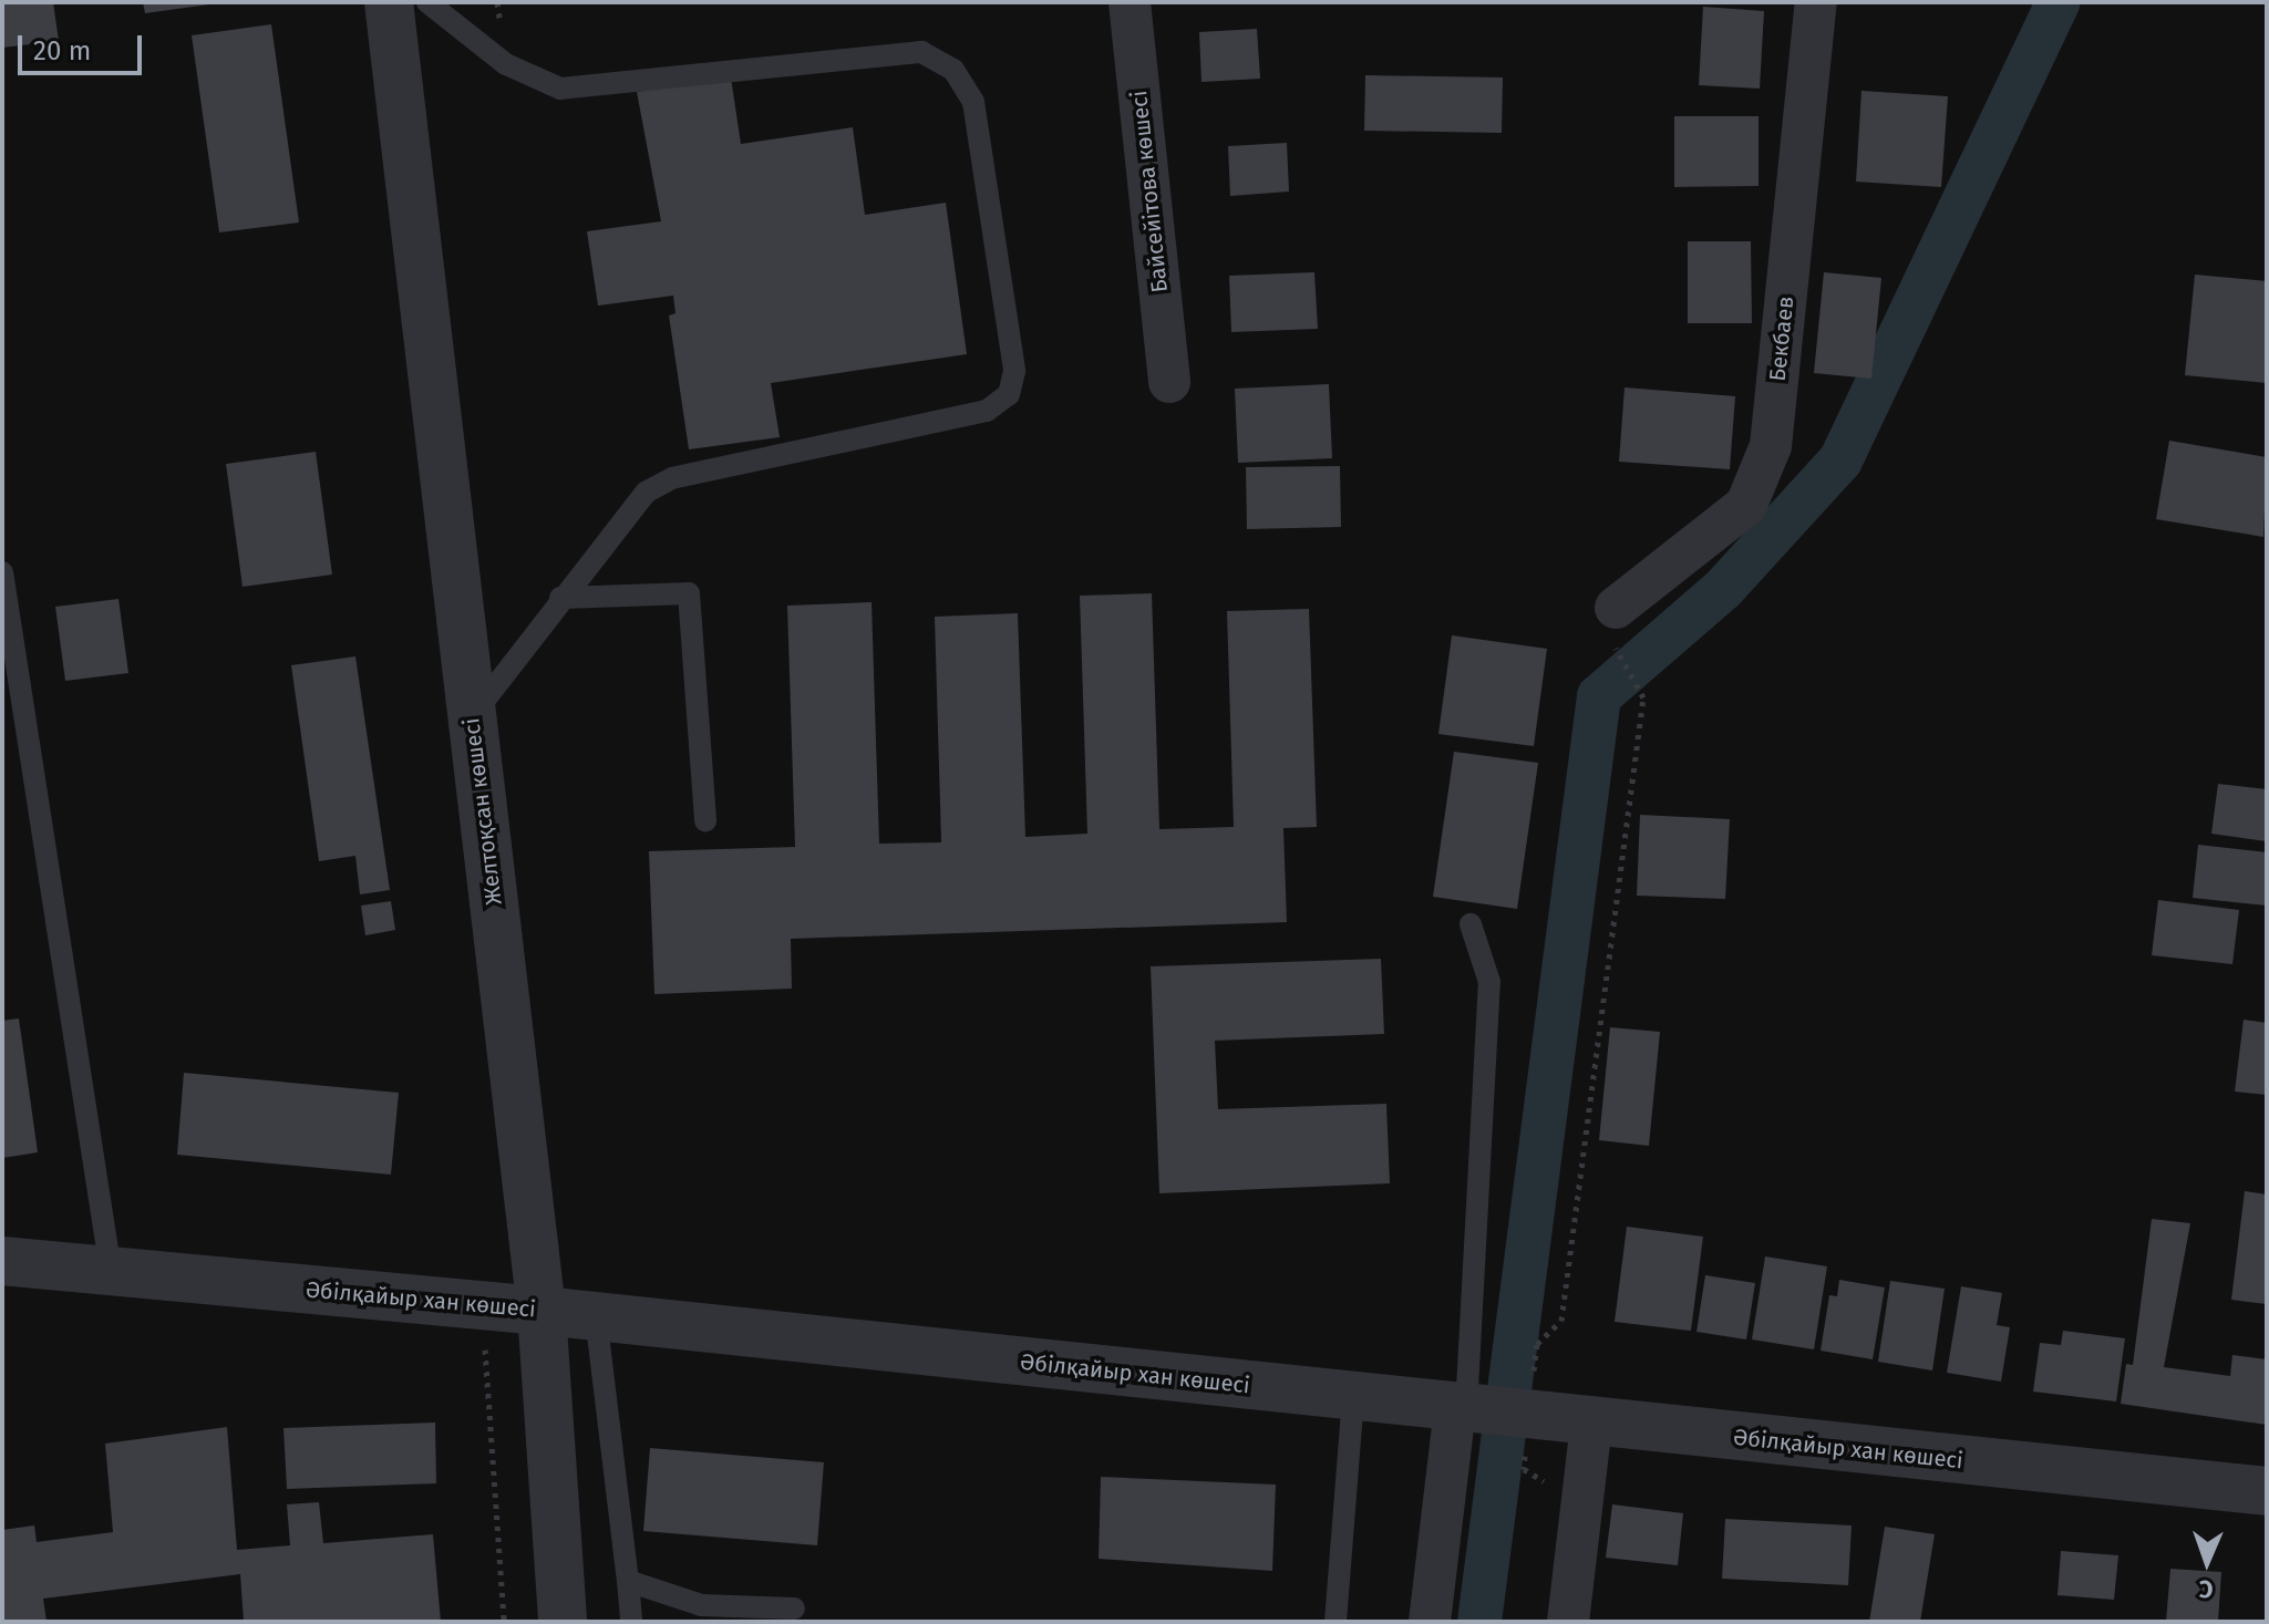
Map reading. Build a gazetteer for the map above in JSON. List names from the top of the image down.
{
  "streets": {
    "street": [
      "Байсейітова көшесі",
      "Бекбаев",
      "Желтоқсан көшесі",
      "Әбілқайыр хан көшесі"
    ]
  },
  "crossings": [
    ["Желтоқсан көшесі", "Әбілқайыр хан көшесі"]
  ],
  "scale_bar": "20 m",
  "north": "bottom"
}
